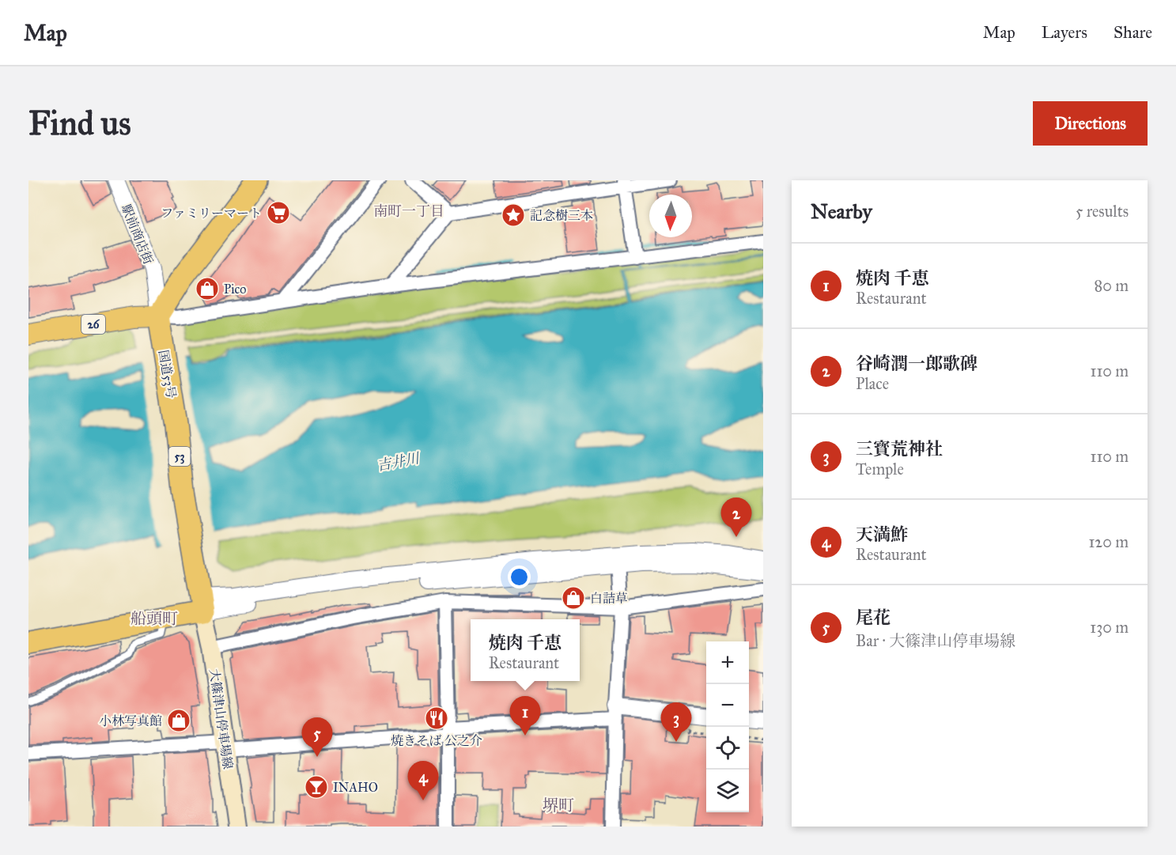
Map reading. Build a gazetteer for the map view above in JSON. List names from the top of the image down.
{
  "streets": {
    "highway": ["国道53号", "53"],
    "main road": ["26", "大篠津山停車場線"],
    "street": ["駅前商店街"]
  },
  "crossings": [
    ["駅前商店街", "26"],
    ["駅前商店街", "国道53号"],
    ["26", "国道53号"],
    ["国道53号", "大篠津山停車場線"]
  ],
  "districts": ["南町一丁目", "船頭町", "堺町"],
  "water": ["吉井川"],
  "places": {
    "supermarket": ["ファミリーマート"],
    "place": ["記念樹三本"],
    "shop": ["Pico", "白詰草", "小林写真館"],
    "restaurant": ["焼きそば 公之介"],
    "bar": ["INAHO"]
  },
  "north": "bottom",
  "page": {
    "header": "Map",
    "nav": ["Map", "Layers", "Share"],
    "buttons": "Directions",
    "title": "Find us",
    "heading": ["Nearby", "5 results"],
    "list": [
      {
        "mark": "1",
        "name": "焼肉 千恵",
        "note": "Restaurant",
        "value": "80 m"
      },
      {
        "mark": "2",
        "name": "谷崎潤一郎歌碑",
        "note": "Place",
        "value": "110 m"
      },
      {
        "mark": "3",
        "name": "三寳荒神社",
        "note": "Temple",
        "value": "110 m"
      },
      {
        "mark": "4",
        "name": "天満鮓",
        "note": "Restaurant",
        "value": "120 m"
      },
      {
        "mark": "5",
        "name": "尾花",
        "note": "Bar · 大篠津山停車場線",
        "value": "130 m"
      }
    ],
    "pins": [
      "2",
      "1",
      "3",
      "5",
      "4"
    ],
    "popup": ["焼肉 千恵", "Restaurant"],
    "map_buttons": ["+", "−"]
  }
}
